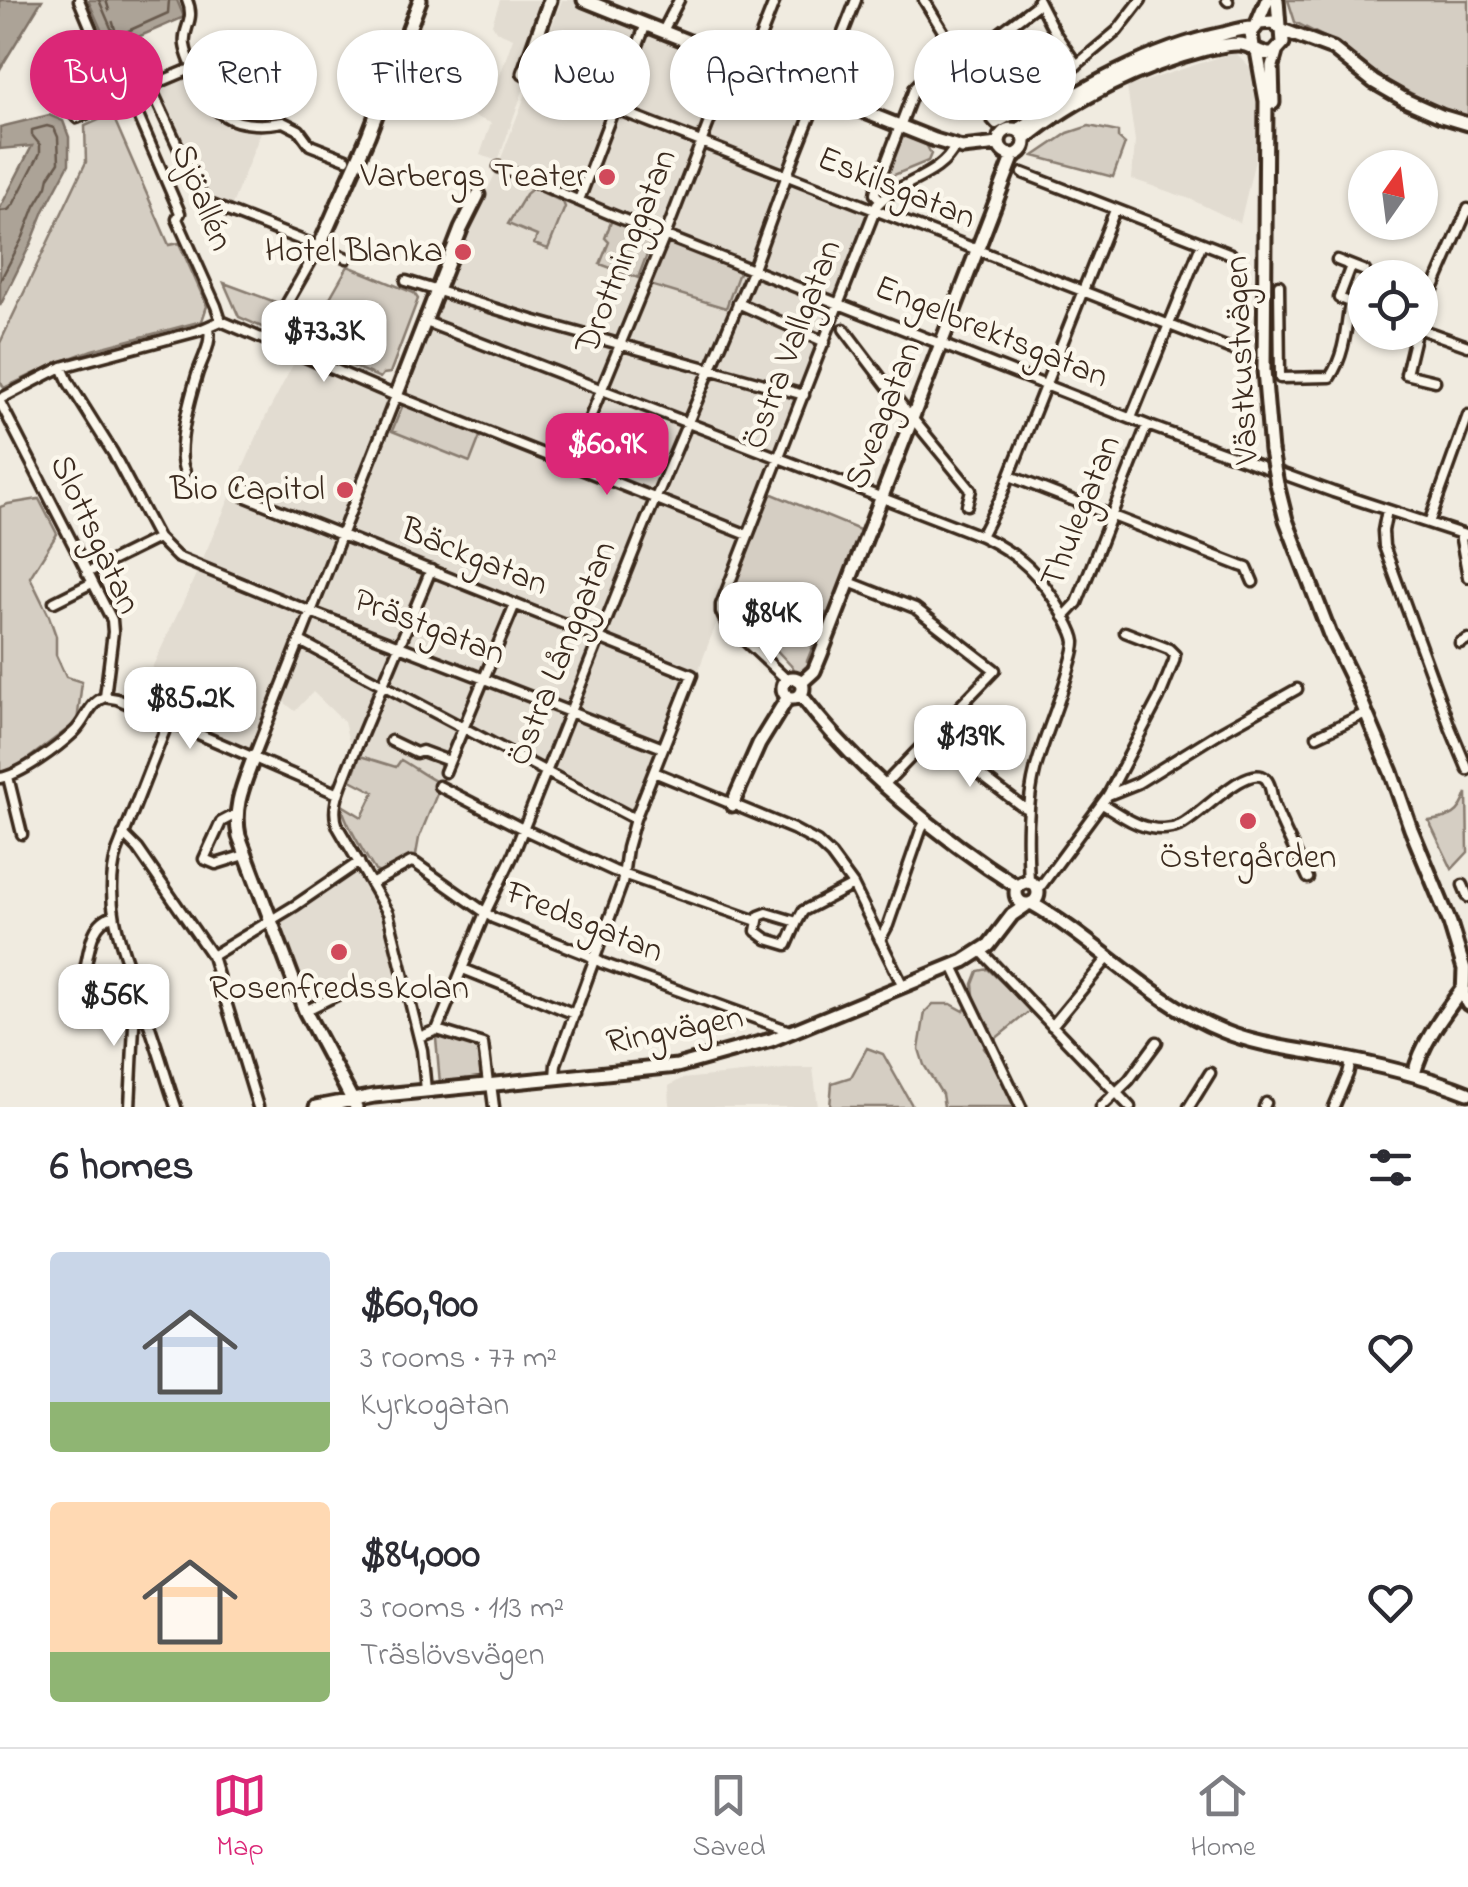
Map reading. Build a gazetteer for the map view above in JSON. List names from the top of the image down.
{
  "streets": {
    "street": [
      "Eskilsgatan",
      "Sjöallén",
      "Drottninggatan",
      "Engelbrektsgatan",
      "Östra Vallgatan",
      "Västkustvägen",
      "Sveagatan",
      "Thulegatan",
      "Slottsgatan",
      "Bäckgatan",
      "Prästgatan",
      "Östra Långgatan",
      "Fredsgatan",
      "Ringvägen"
    ]
  },
  "crossings": [
    ["Eskilsgatan", "Drottninggatan"],
    ["Eskilsgatan", "Östra Vallgatan"],
    ["Eskilsgatan", "Sveagatan"],
    ["Eskilsgatan", "Thulegatan"],
    ["Eskilsgatan", "Östra Långgatan"],
    ["Drottninggatan", "Engelbrektsgatan"],
    ["Engelbrektsgatan", "Östra Vallgatan"],
    ["Engelbrektsgatan", "Sveagatan"],
    ["Engelbrektsgatan", "Thulegatan"],
    ["Engelbrektsgatan", "Östra Långgatan"],
    ["Bäckgatan", "Prästgatan"],
    ["Bäckgatan", "Östra Långgatan"],
    ["Prästgatan", "Östra Långgatan"],
    ["Östra Långgatan", "Fredsgatan"],
    ["Fredsgatan", "Ringvägen"]
  ],
  "places": [
    "Varbergs Teater",
    "Hotel Blanka",
    "Bio Capitol",
    "Östergården",
    "Rosenfredsskolan"
  ],
  "north": "top",
  "page": {
    "chip": [
      "Buy",
      "Rent",
      "Filters",
      "New",
      "Apartment",
      "House"
    ],
    "price": [
      "$73.3K",
      "$60.9K",
      "$84K",
      "$85.2K",
      "$139K",
      "$56K"
    ],
    "heading": "6 homes",
    "list": [
      {
        "name": "$60,900",
        "note": "3 rooms · 77 m² · Kyrkogatan"
      },
      {
        "name": "$84,000",
        "note": "3 rooms · 113 m² · Träslövsvägen"
      }
    ],
    "tabs": ["Map", "Saved", "Home"]
  }
}
